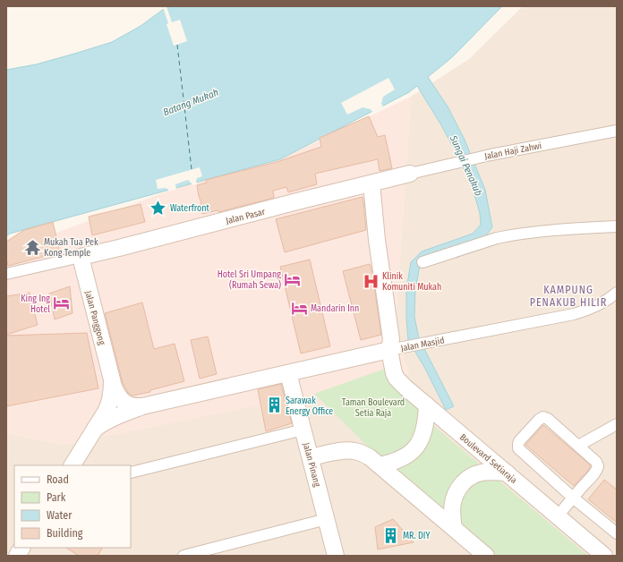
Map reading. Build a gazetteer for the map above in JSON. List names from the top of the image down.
{
  "streets": {
    "street": [
      "Jalan Haji Zahwi",
      "Jalan Pasar",
      "Jalan Panggong",
      "Jalan Masjid",
      "Boulevard Setiaraja",
      "Jalan Pinang"
    ]
  },
  "crossings": [
    ["Jalan Haji Zahwi", "Jalan Pasar"],
    ["Jalan Pasar", "Jalan Panggong"],
    ["Jalan Pasar", "Jalan Masjid"],
    ["Jalan Masjid", "Boulevard Setiaraja"]
  ],
  "districts": ["KAMPUNG PENAKUB HILIR"],
  "water": ["Batang Mukah", "Sungai Penakub"],
  "parks": ["Taman Boulevard Setia Raja"],
  "places": {
    "place": ["Waterfront"],
    "temple": ["Mukah Tua Pek Kong Temple"],
    "hotel": ["Hotel Sri Umpang (Rumah Sewa)", "King Ing Hotel", "Mandarin Inn"],
    "hospital": ["Klinik Komuniti Mukah"],
    "building": ["Sarawak Energy Office", "MR. DIY"]
  },
  "legend": [
    "Road",
    "Park",
    "Water",
    "Building"
  ]
}
